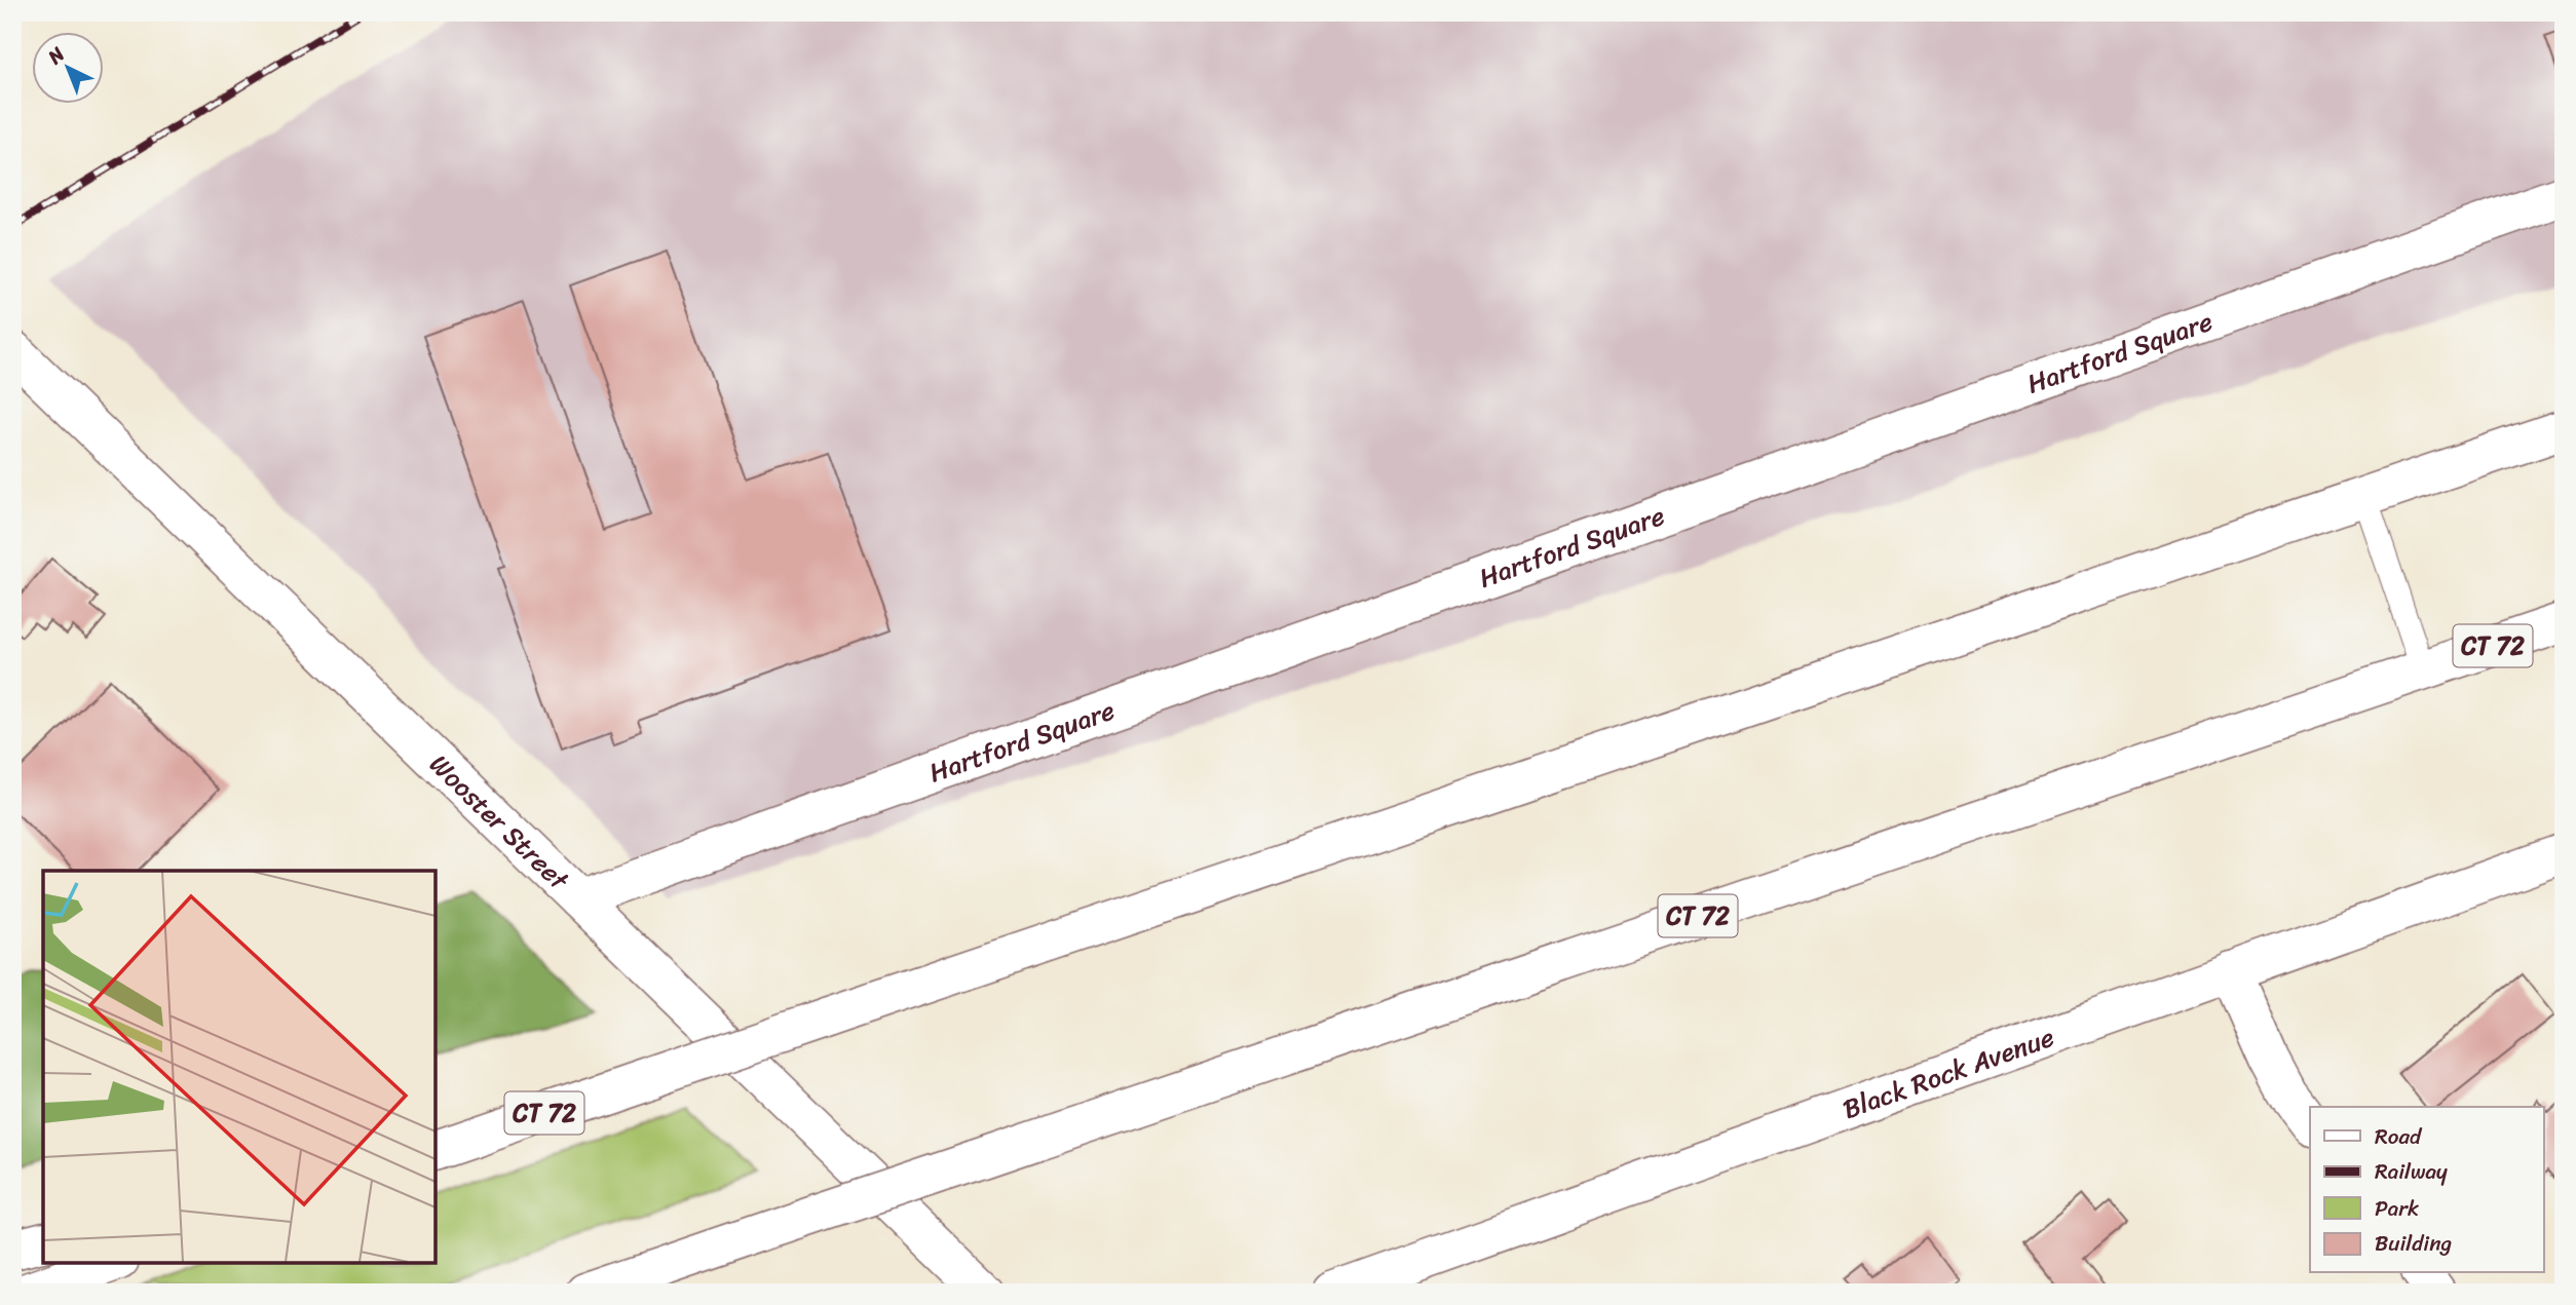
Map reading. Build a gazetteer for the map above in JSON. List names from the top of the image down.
{
  "streets": {
    "main road": [
      "Hartford Square",
      "CT 72",
      "Wooster Street",
      "Black Rock Avenue"
    ]
  },
  "crossings": [
    ["Hartford Square", "Wooster Street"]
  ],
  "legend": [
    "Road",
    "Railway",
    "Park",
    "Building"
  ],
  "north": "top left"
}
